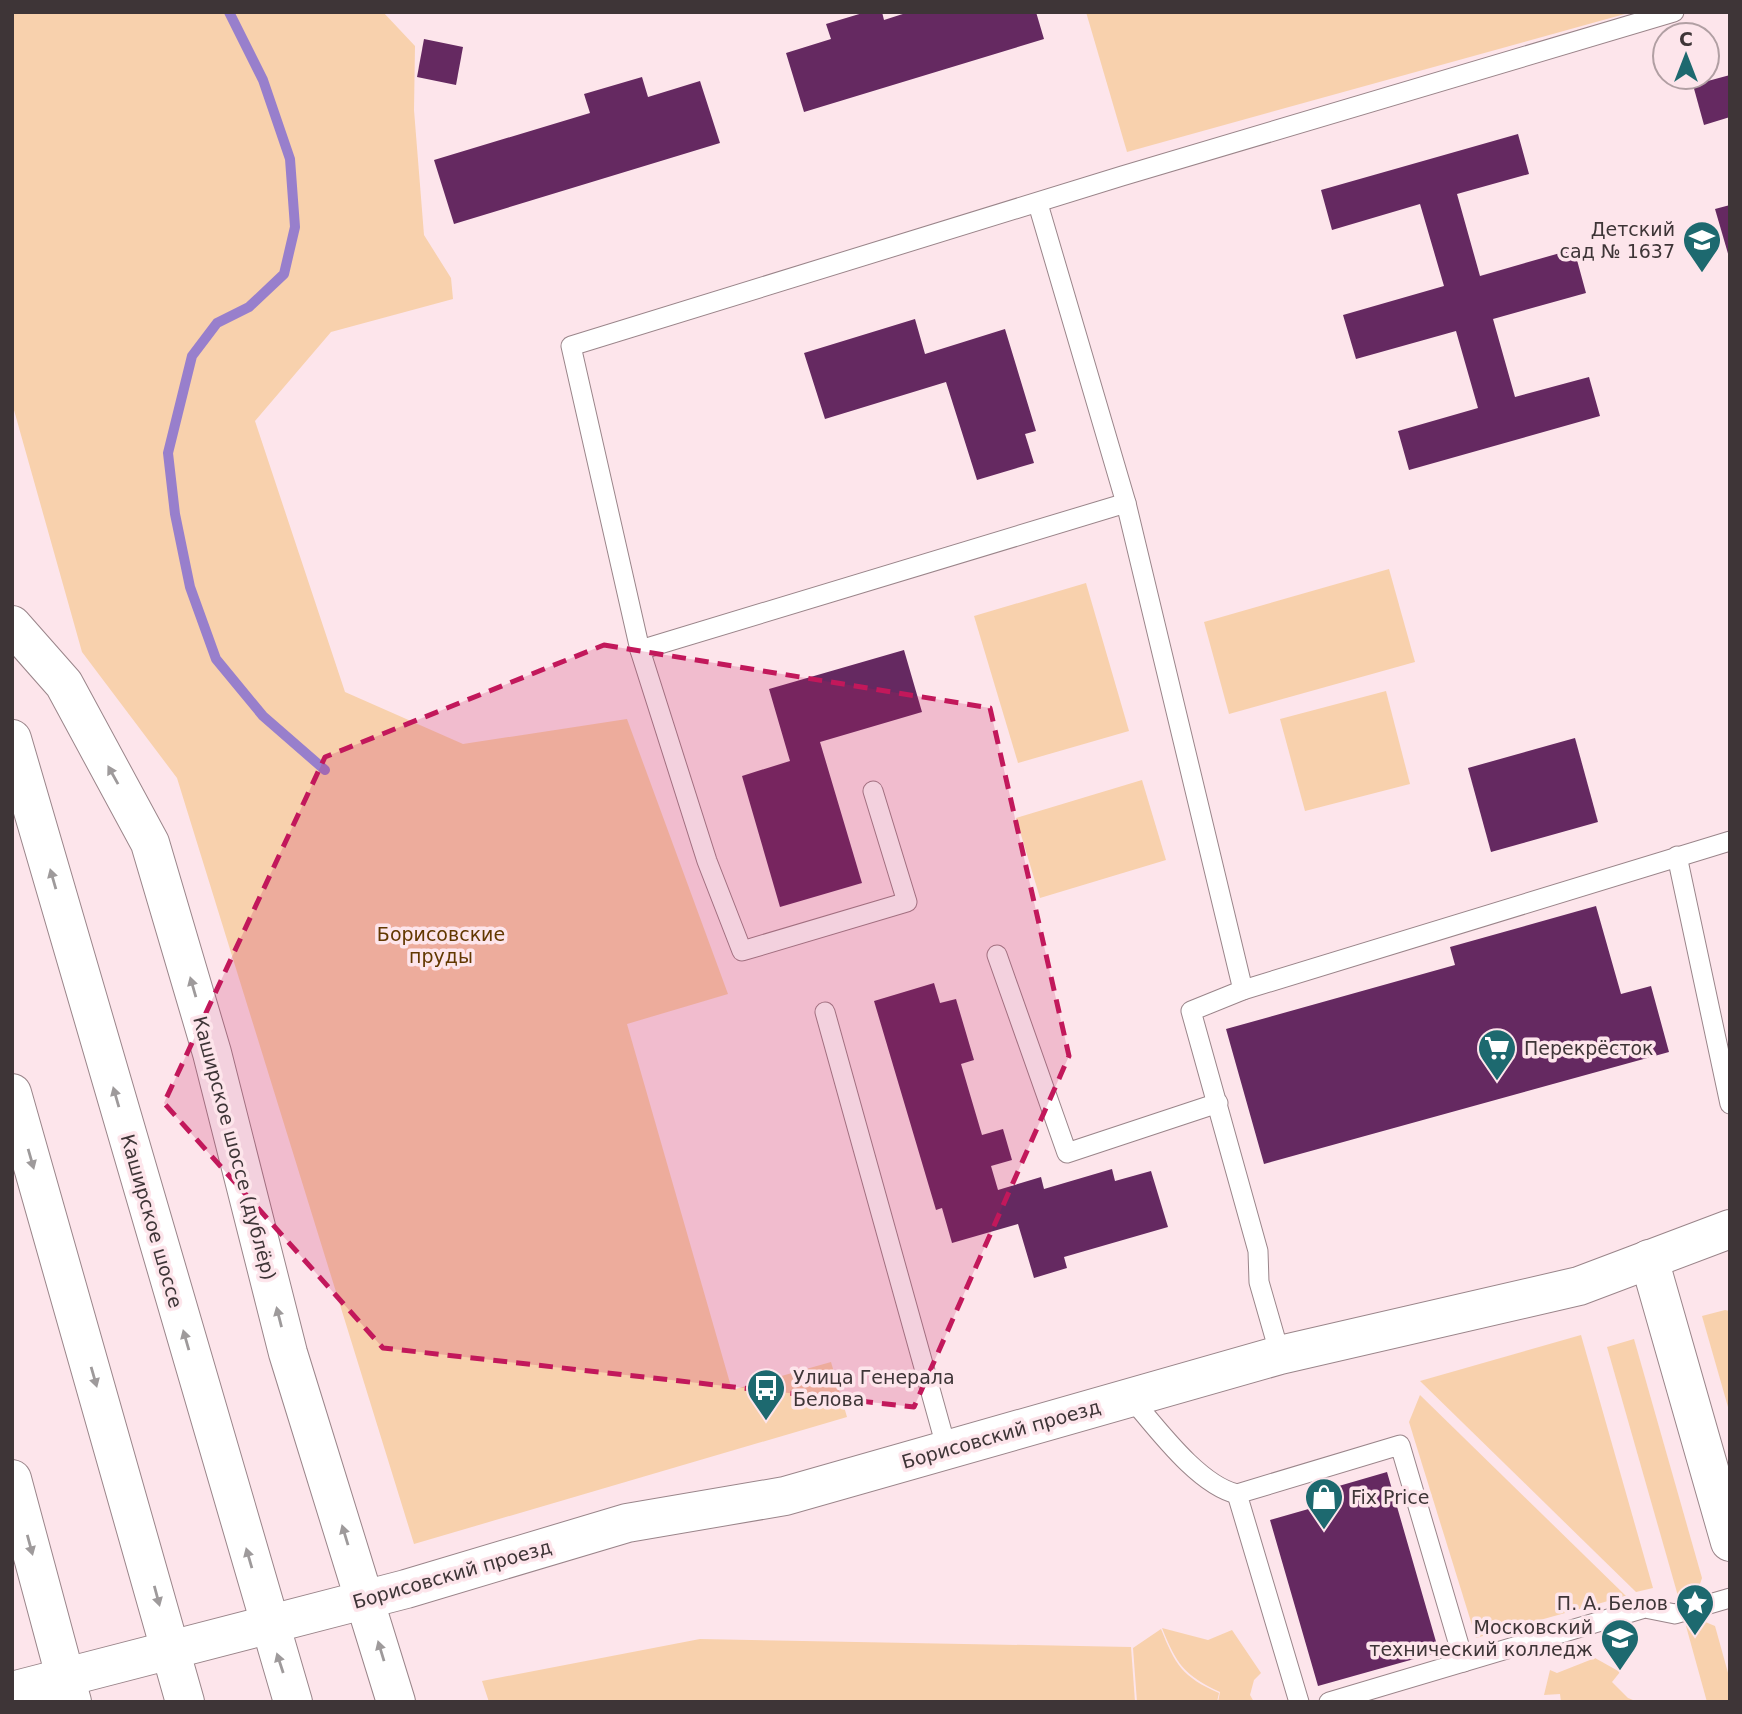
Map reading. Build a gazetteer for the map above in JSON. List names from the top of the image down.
{
  "streets": {
    "main road": ["Каширское шоссе (дублёр)", "Каширское шоссе", "Борисовский проезд"]
  },
  "crossings": [
    ["Каширское шоссе (дублёр)", "Борисовский проезд"],
    ["Каширское шоссе", "Борисовский проезд"]
  ],
  "parks": ["Борисовские пруды"],
  "places": {
    "school or university": ["Детский сад № 1637", "Московский технический колледж"],
    "supermarket": ["Перекрёсток"],
    "bus stop": ["Улица Генерала Белова"],
    "shop": ["Fix Price"],
    "place": ["П. А. Белов"]
  },
  "north": "top"
}
